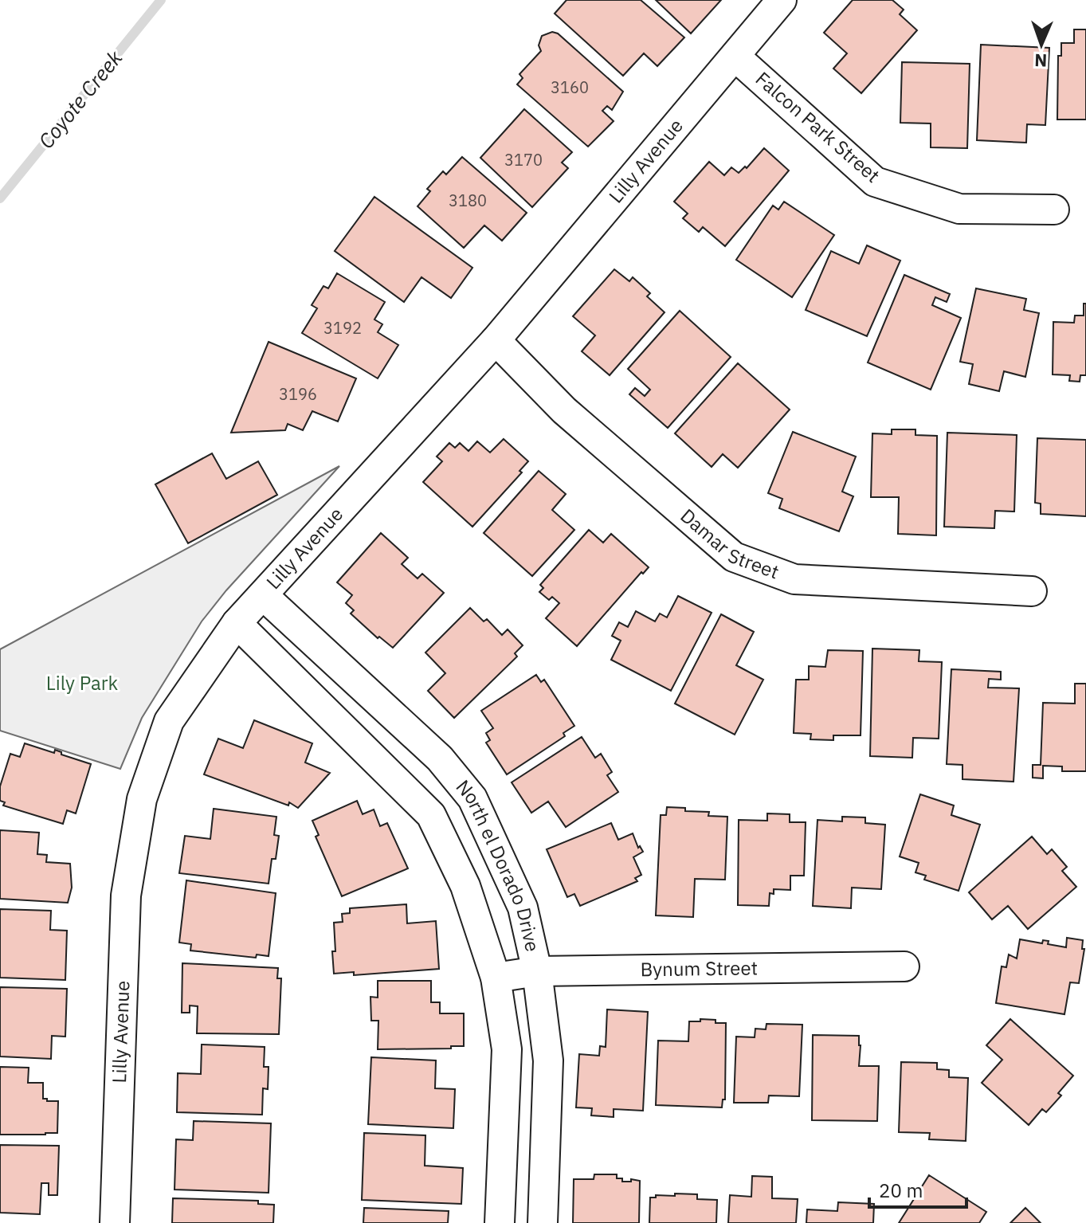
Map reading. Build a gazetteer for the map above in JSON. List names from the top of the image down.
{
  "streets": {
    "street": [
      "Falcon Park Street",
      "Lilly Avenue",
      "Damar Street",
      "North el Dorado Drive",
      "Bynum Street"
    ]
  },
  "crossings": [
    ["Falcon Park Street", "Lilly Avenue"],
    ["Lilly Avenue", "Damar Street"],
    ["Lilly Avenue", "North el Dorado Drive"],
    ["North el Dorado Drive", "Bynum Street"]
  ],
  "water": ["Coyote Creek"],
  "parks": ["Lily Park"],
  "house_numbers": [
    "3160",
    "3170",
    "3180",
    "3192",
    "3196"
  ],
  "scale_bar": "20 m",
  "north": "bottom"
}
